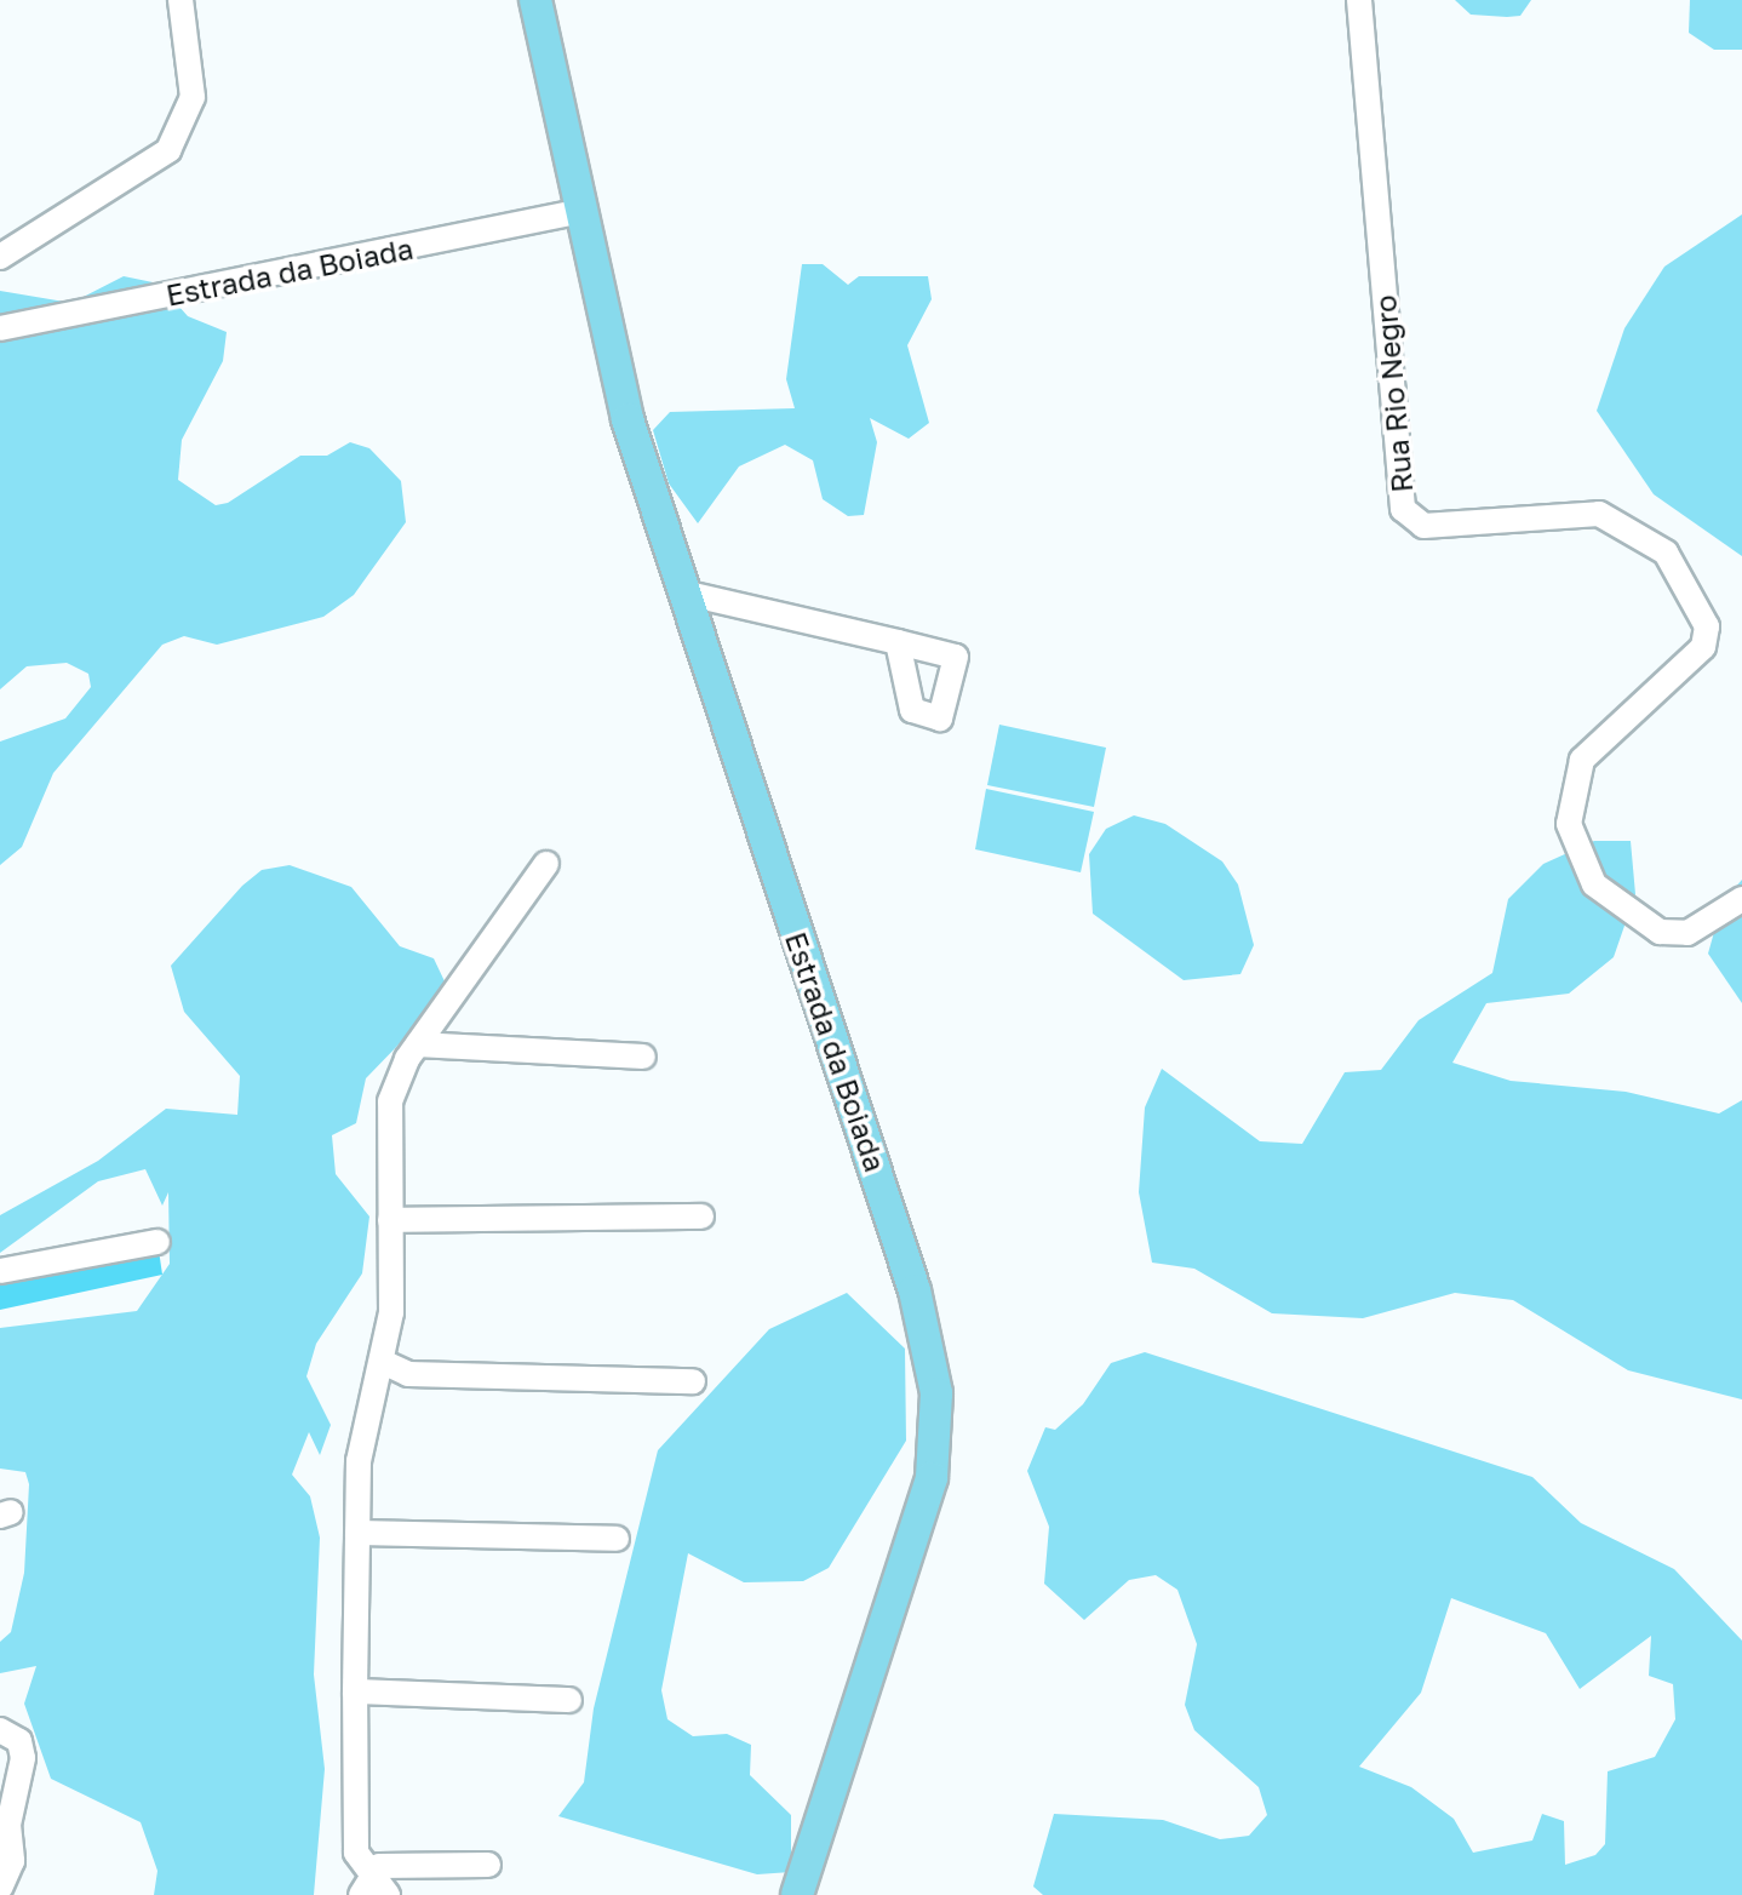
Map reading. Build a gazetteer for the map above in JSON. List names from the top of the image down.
{
  "streets": {
    "main road": ["Estrada da Boiada"],
    "street": ["Rua Rio Negro"]
  }
}
